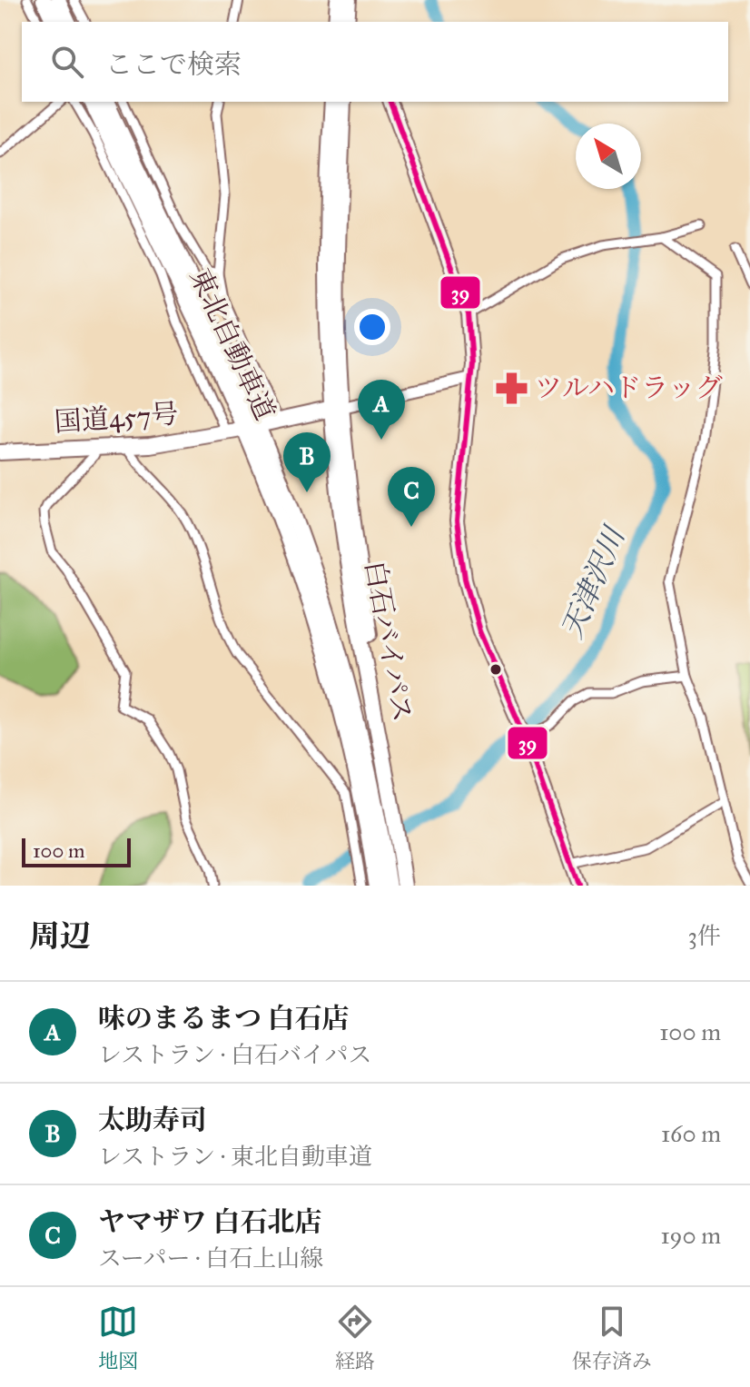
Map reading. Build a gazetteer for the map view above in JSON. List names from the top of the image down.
{
  "streets": {
    "highway": ["東北自動車道", "国道457号", "白石バイパス"]
  },
  "water": ["天津沢川"],
  "places": {
    "pharmacy": ["ツルハドラッグ"]
  },
  "lines": ["transit line 39"],
  "scale_bar": "100 m",
  "north": "top left",
  "page": {
    "search": "ここで検索",
    "pins": ["A", "B", "C"],
    "scale": "100 m",
    "heading": ["周辺", "3件"],
    "list": [
      {
        "mark": "A",
        "name": "味のまるまつ 白石店",
        "note": "レストラン · 白石バイパス",
        "value": "100 m"
      },
      {
        "mark": "B",
        "name": "太助寿司",
        "note": "レストラン · 東北自動車道",
        "value": "160 m"
      },
      {
        "mark": "C",
        "name": "ヤマザワ 白石北店",
        "note": "スーパー · 白石上山線",
        "value": "190 m"
      }
    ],
    "nav": ["地図", "経路", "保存済み"]
  }
}
